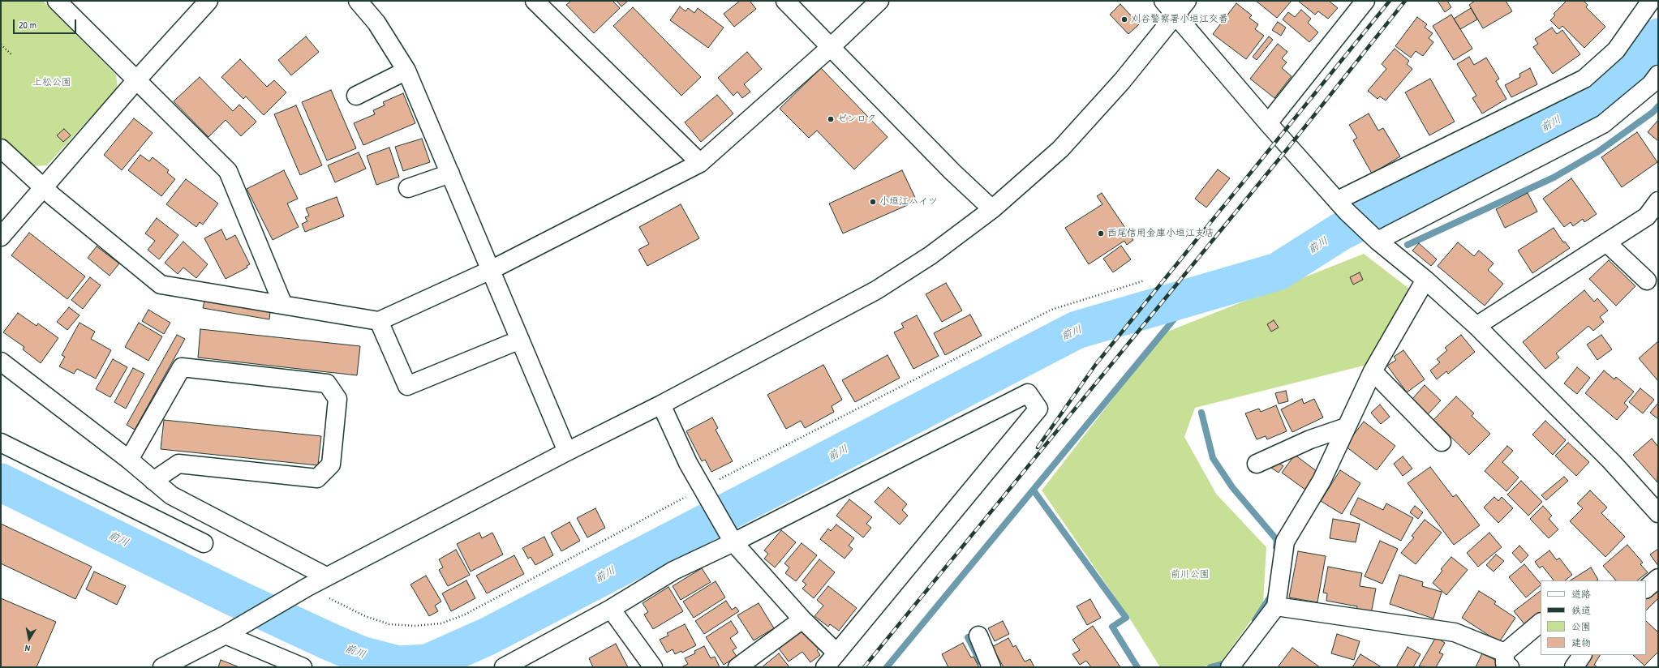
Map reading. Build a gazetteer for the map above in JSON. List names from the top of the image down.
{
  "water": ["前川"],
  "parks": ["上松公園", "前川公園"],
  "places": [
    "刈谷警察署小垣江交番",
    "ゼンロク",
    "小垣江ハイツ",
    "西尾信用金庫小垣江支店"
  ],
  "legend": [
    "道路",
    "鉄道",
    "公園",
    "建物"
  ],
  "scale_bar": "20 m",
  "north": "bottom"
}
